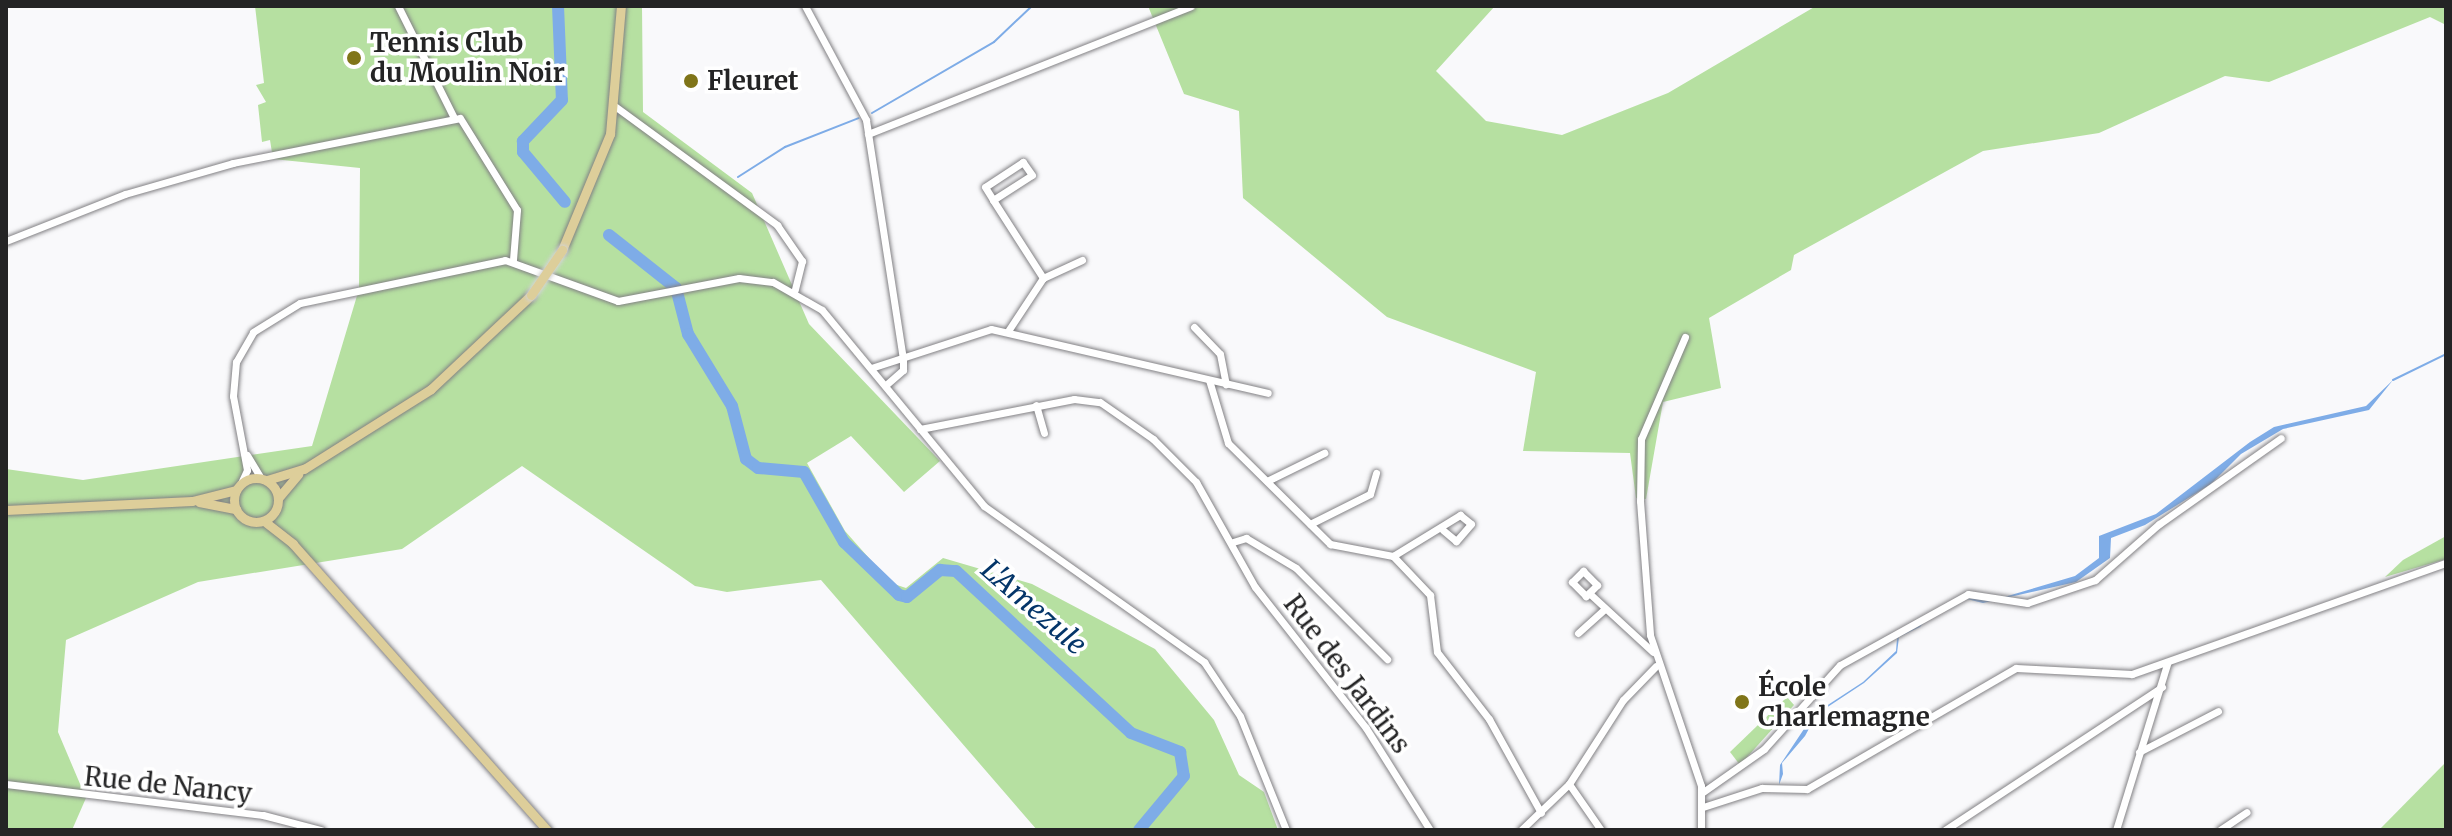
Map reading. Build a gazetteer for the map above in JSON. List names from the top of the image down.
{
  "streets": {
    "street": ["Rue des Jardins", "Rue de Nancy"]
  },
  "water": ["L'Amezule"],
  "places": ["Tennis Club du Moulin Noir", "Fleuret", "École Charlemagne"]
}
